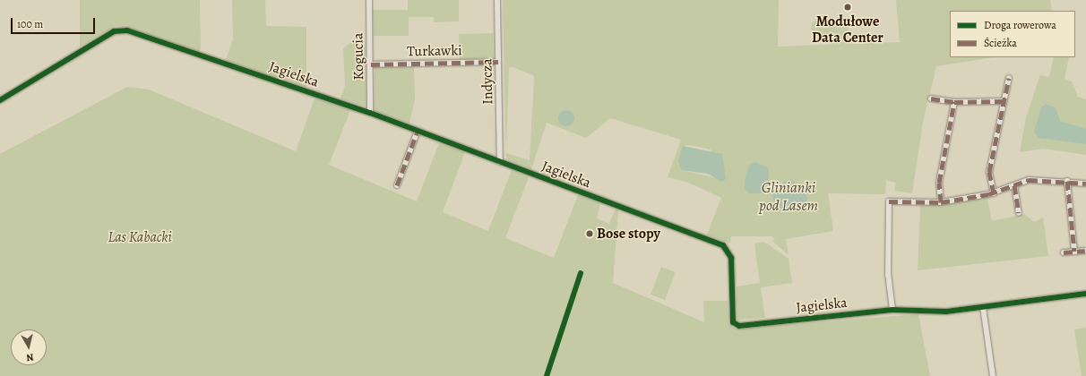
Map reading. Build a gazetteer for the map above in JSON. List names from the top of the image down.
{
  "streets": {
    "street": [
      "Turkawki",
      "Kogucia",
      "Jagielska",
      "Indycza"
    ]
  },
  "crossings": [
    ["Turkawki", "Kogucia"],
    ["Turkawki", "Indycza"],
    ["Kogucia", "Jagielska"],
    ["Jagielska", "Indycza"]
  ],
  "water": ["Glinianki pod Lasem"],
  "parks": ["Las Kabacki"],
  "places": ["Modułowe Data Center", "Bose stopy"],
  "legend": ["Droga rowerowa", "Ścieżka"],
  "scale_bar": "100 m",
  "north": "bottom"
}
